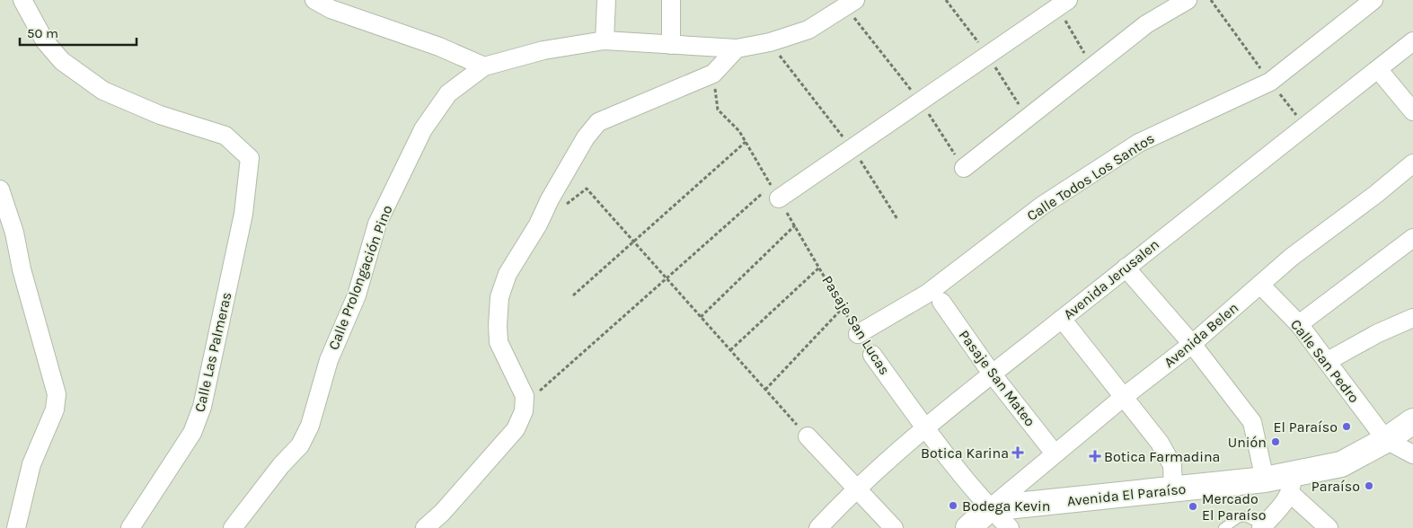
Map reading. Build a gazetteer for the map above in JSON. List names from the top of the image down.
{
  "streets": {
    "street": [
      "Calle Todos Los Santos",
      "Calle Prolongación Pino",
      "Avenida Jerusalen",
      "Pasaje San Lucas",
      "Avenida Belen",
      "Calle Las Palmeras",
      "Calle San Pedro",
      "Pasaje San Mateo",
      "Avenida El Paraíso"
    ]
  },
  "crossings": [
    ["Calle Todos Los Santos", "Pasaje San Lucas"],
    ["Avenida Jerusalen", "Pasaje San Lucas"],
    ["Avenida Jerusalen", "Pasaje San Mateo"],
    ["Pasaje San Lucas", "Avenida Belen"],
    ["Pasaje San Lucas", "Avenida El Paraíso"],
    ["Avenida Belen", "Calle San Pedro"],
    ["Avenida Belen", "Pasaje San Mateo"],
    ["Avenida Belen", "Avenida El Paraíso"],
    ["Calle San Pedro", "Avenida El Paraíso"]
  ],
  "places": {
    "other": [
      "El Paraíso",
      "Unión",
      "Paraíso",
      "Bodega Kevin",
      "Mercado El Paraíso"
    ],
    "health": ["Botica Karina", "Botica Farmadina"]
  },
  "scale_bar": "50 m"
}
